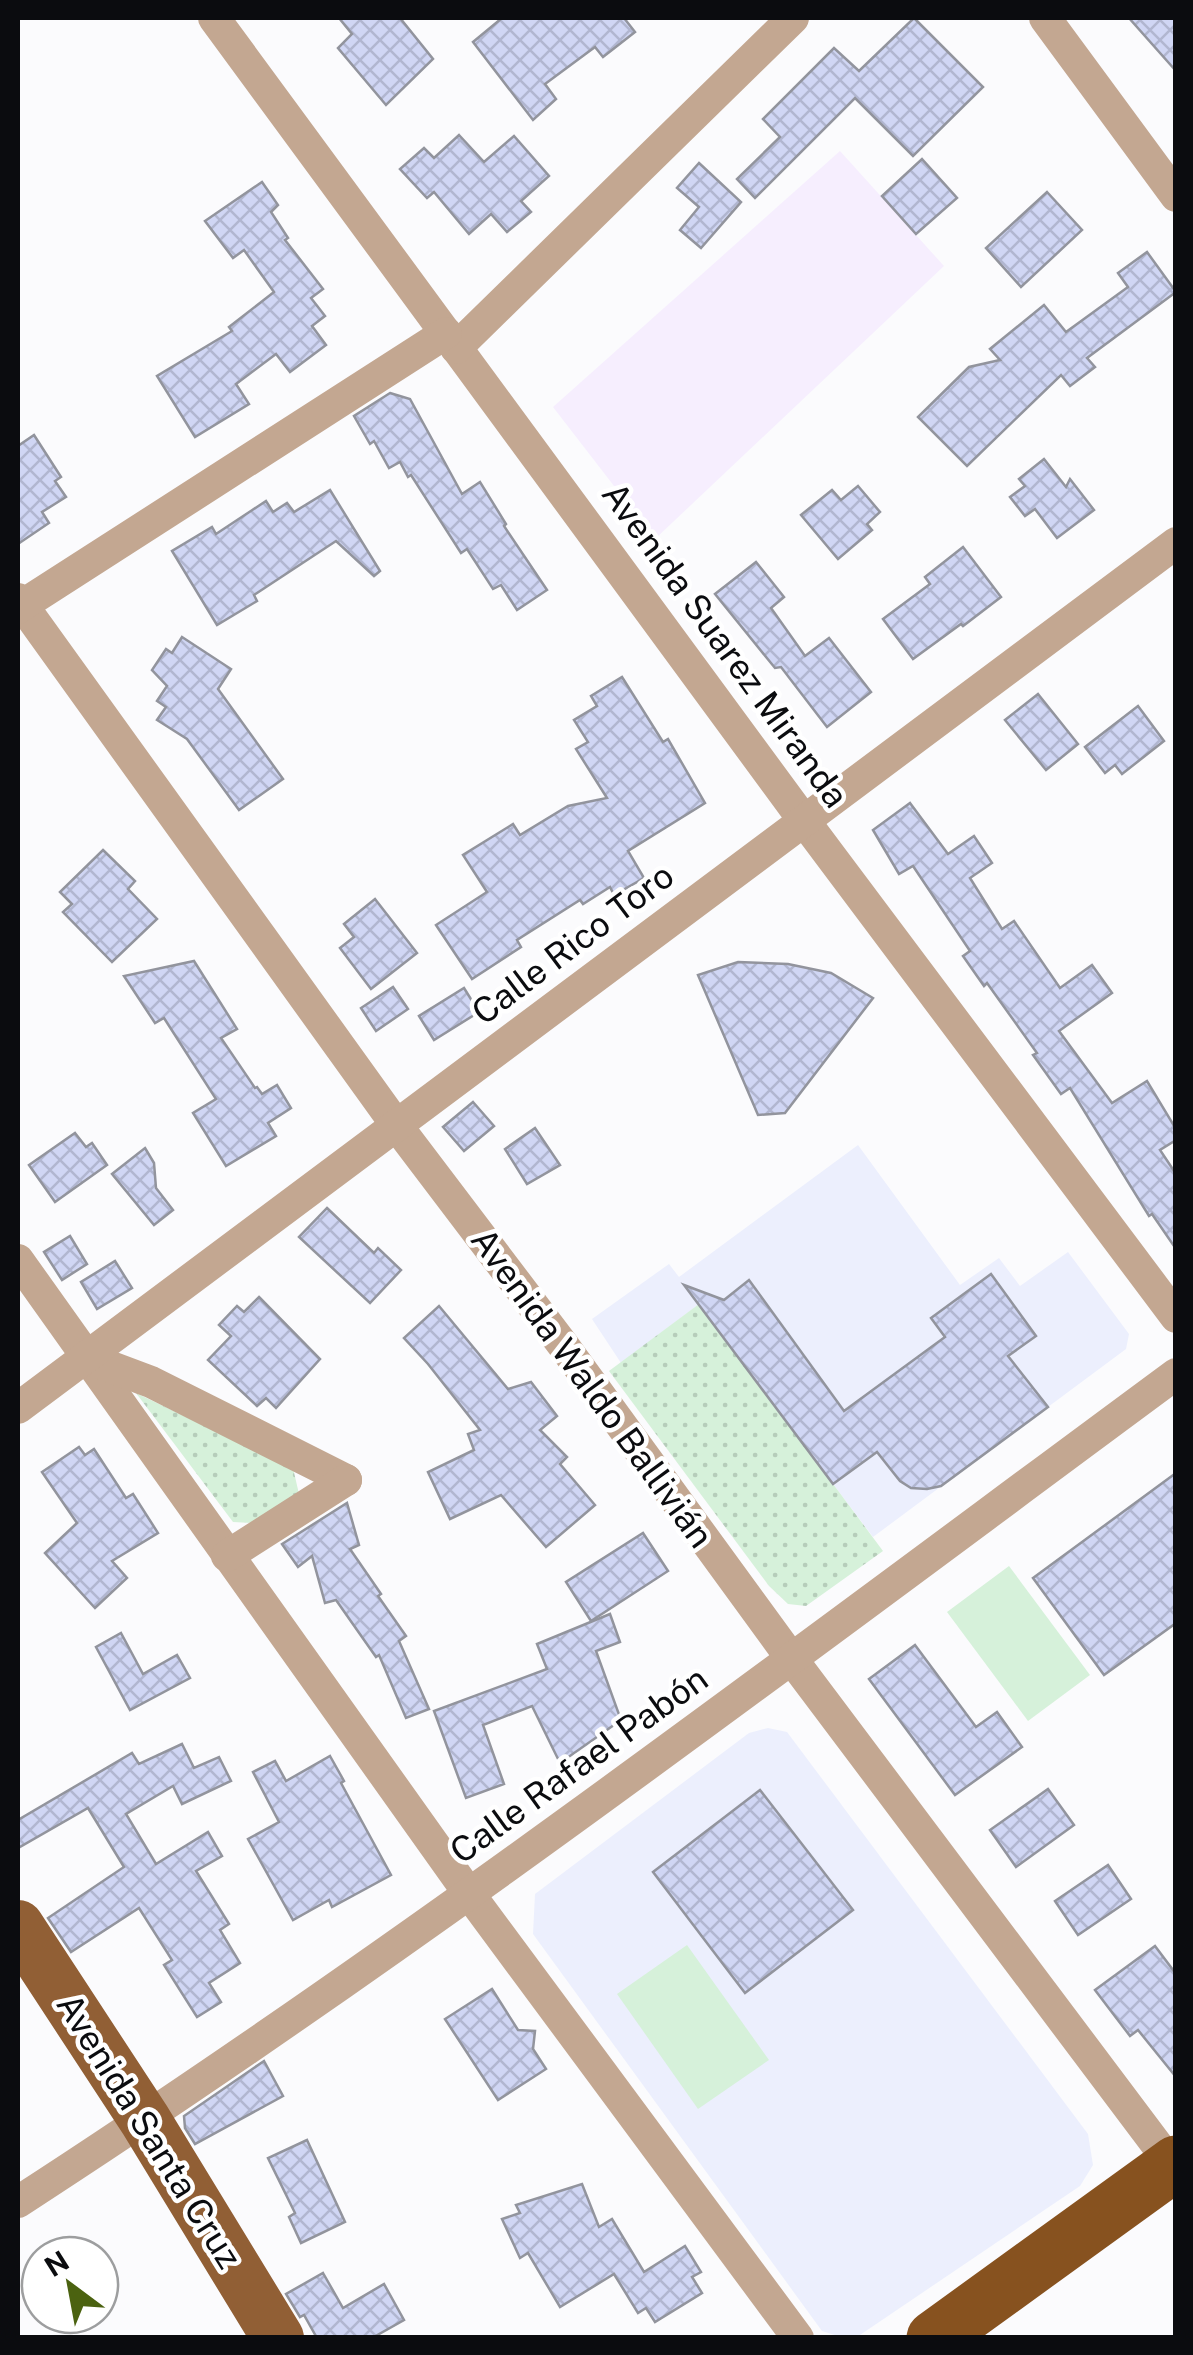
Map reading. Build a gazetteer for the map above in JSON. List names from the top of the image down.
{
  "streets": {
    "main road": ["Avenida Santa Cruz"],
    "street": [
      "Avenida Suarez Miranda",
      "Calle Rico Toro",
      "Avenida Waldo Ballivián",
      "Calle Rafael Pabón"
    ]
  },
  "crossings": [
    ["Avenida Suarez Miranda", "Calle Rico Toro"],
    ["Calle Rico Toro", "Avenida Waldo Ballivián"],
    ["Avenida Waldo Ballivián", "Calle Rafael Pabón"],
    ["Calle Rafael Pabón", "Avenida Santa Cruz"]
  ],
  "north": "top left"
}
